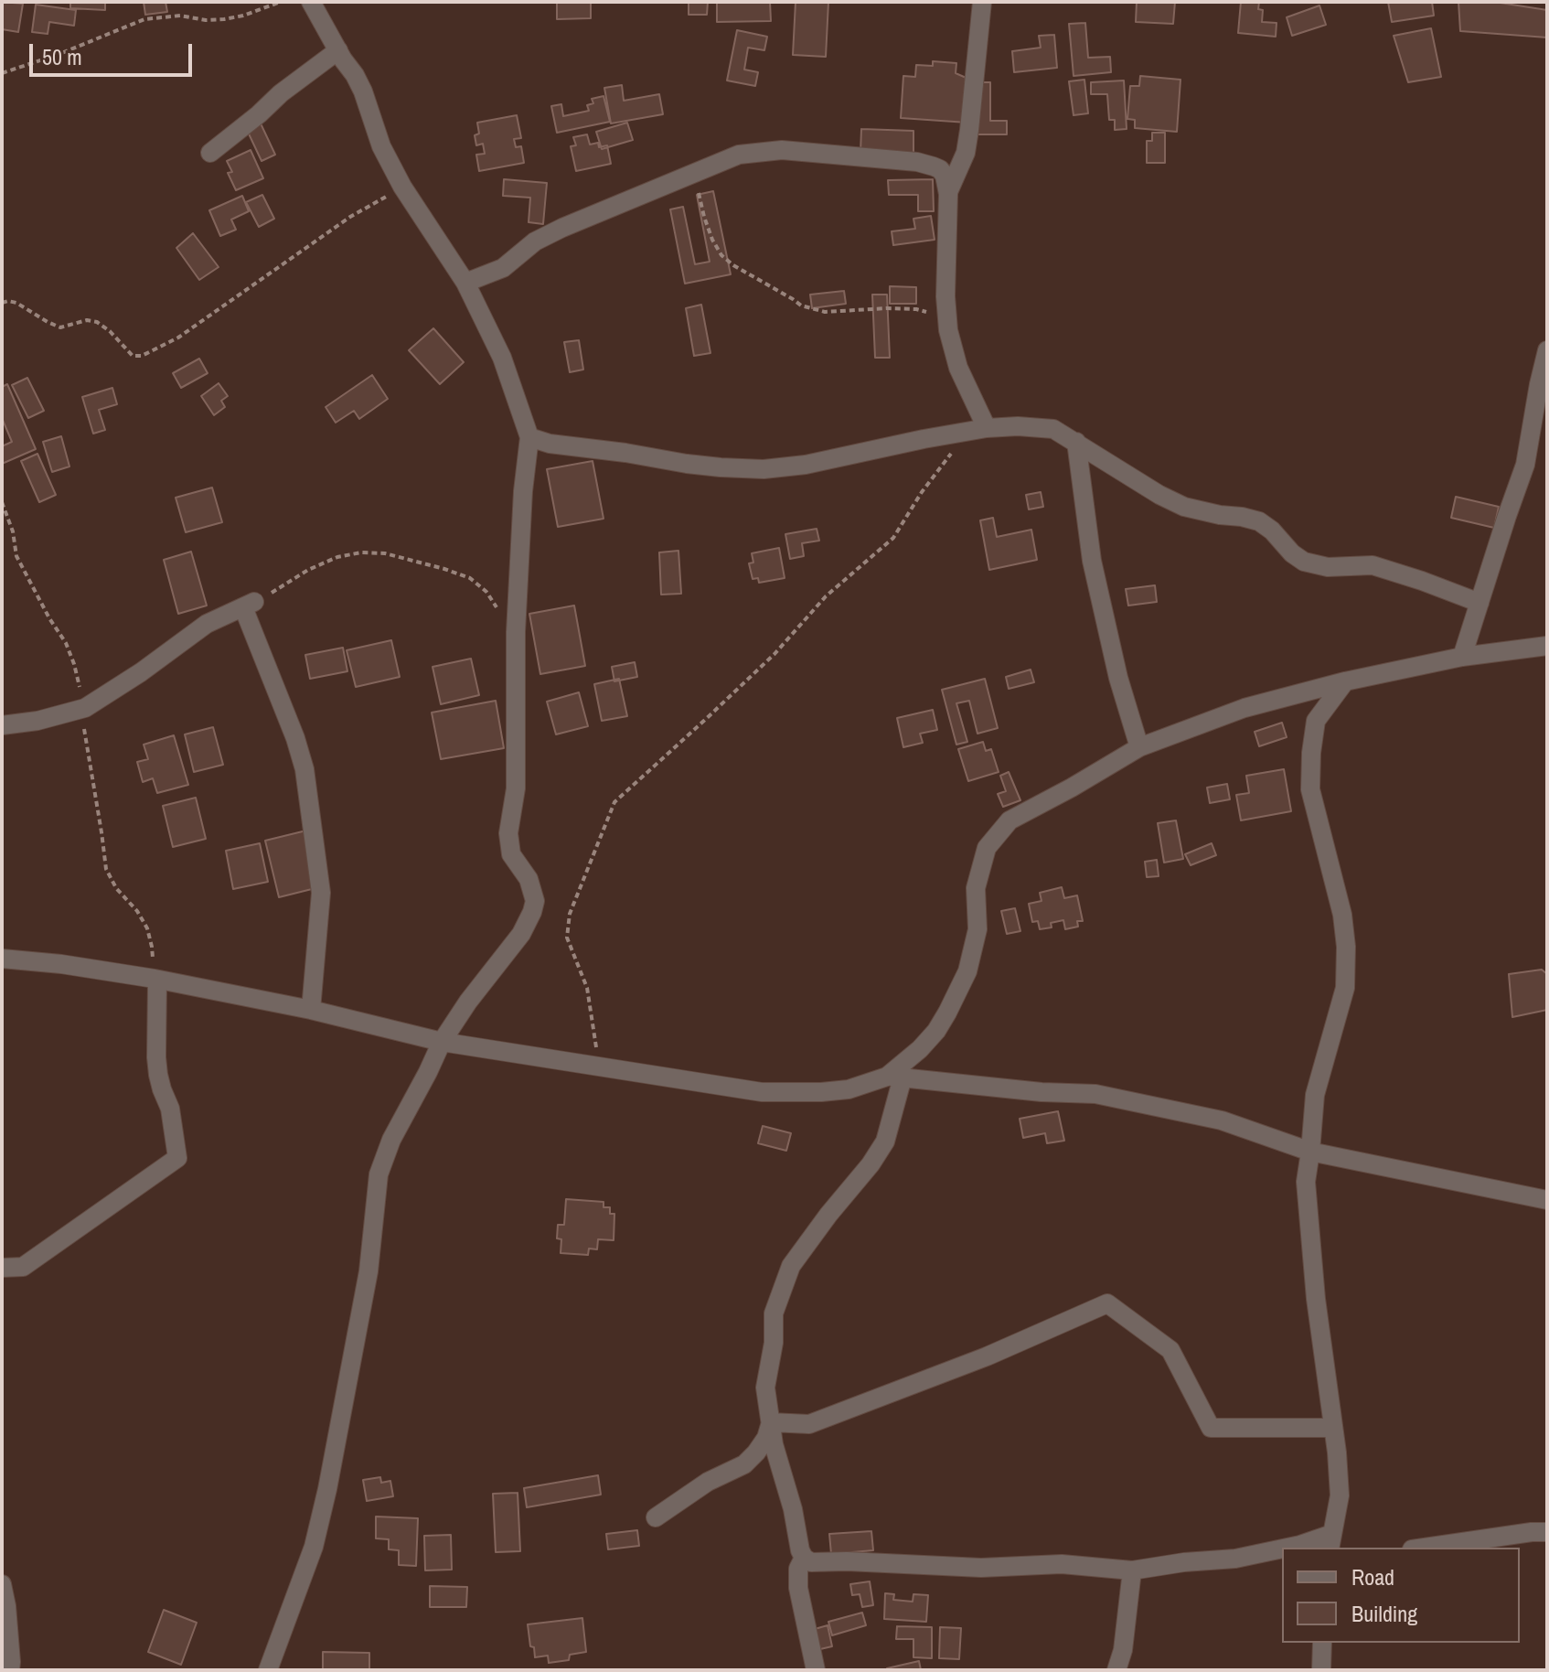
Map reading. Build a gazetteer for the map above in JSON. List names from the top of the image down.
{
  "legend": ["Road", "Building"],
  "scale_bar": "50 m"
}
